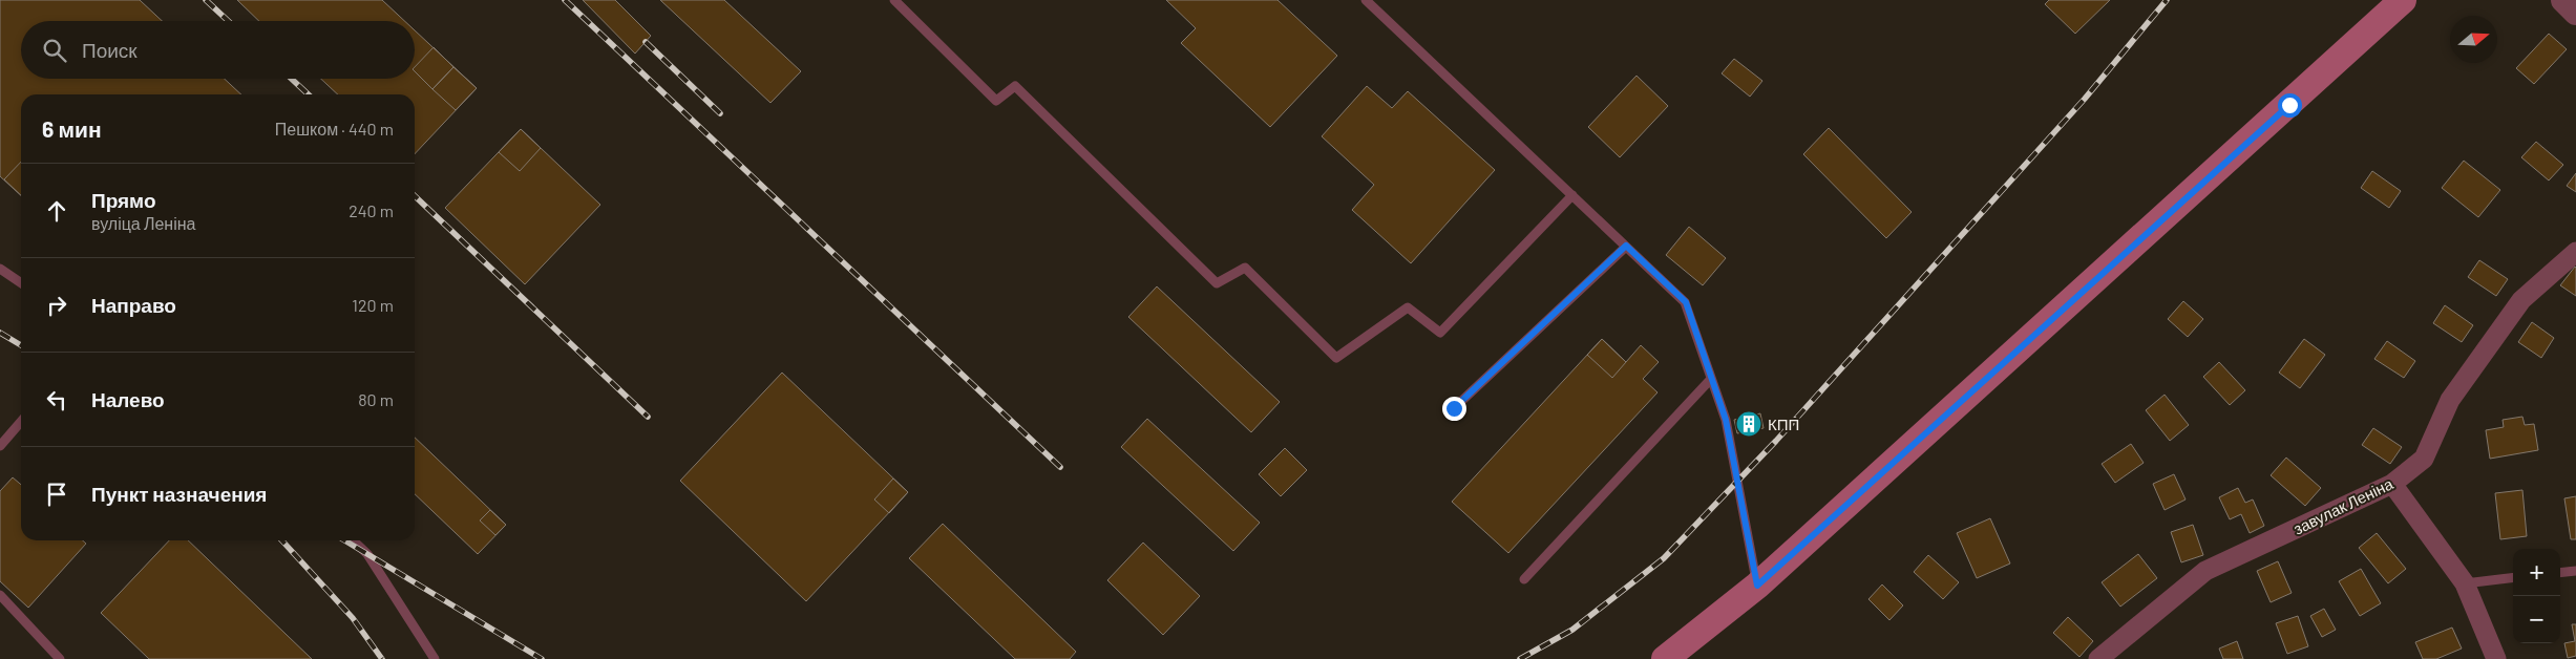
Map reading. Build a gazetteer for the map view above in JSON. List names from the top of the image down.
{
  "streets": {
    "street": ["завулак Леніна"]
  },
  "places": {
    "building": ["КПП"]
  },
  "north": "right",
  "page": {
    "search": "Поиск",
    "heading": ["6 мин", "Пешком · 440 m"],
    "list": [
      ["Прямо", "вуліца Леніна", "240 m"],
      ["Направо", "120 m"],
      ["Налево", "80 m"],
      "Пункт назначения"
    ],
    "map_buttons": ["+", "−"]
  }
}
